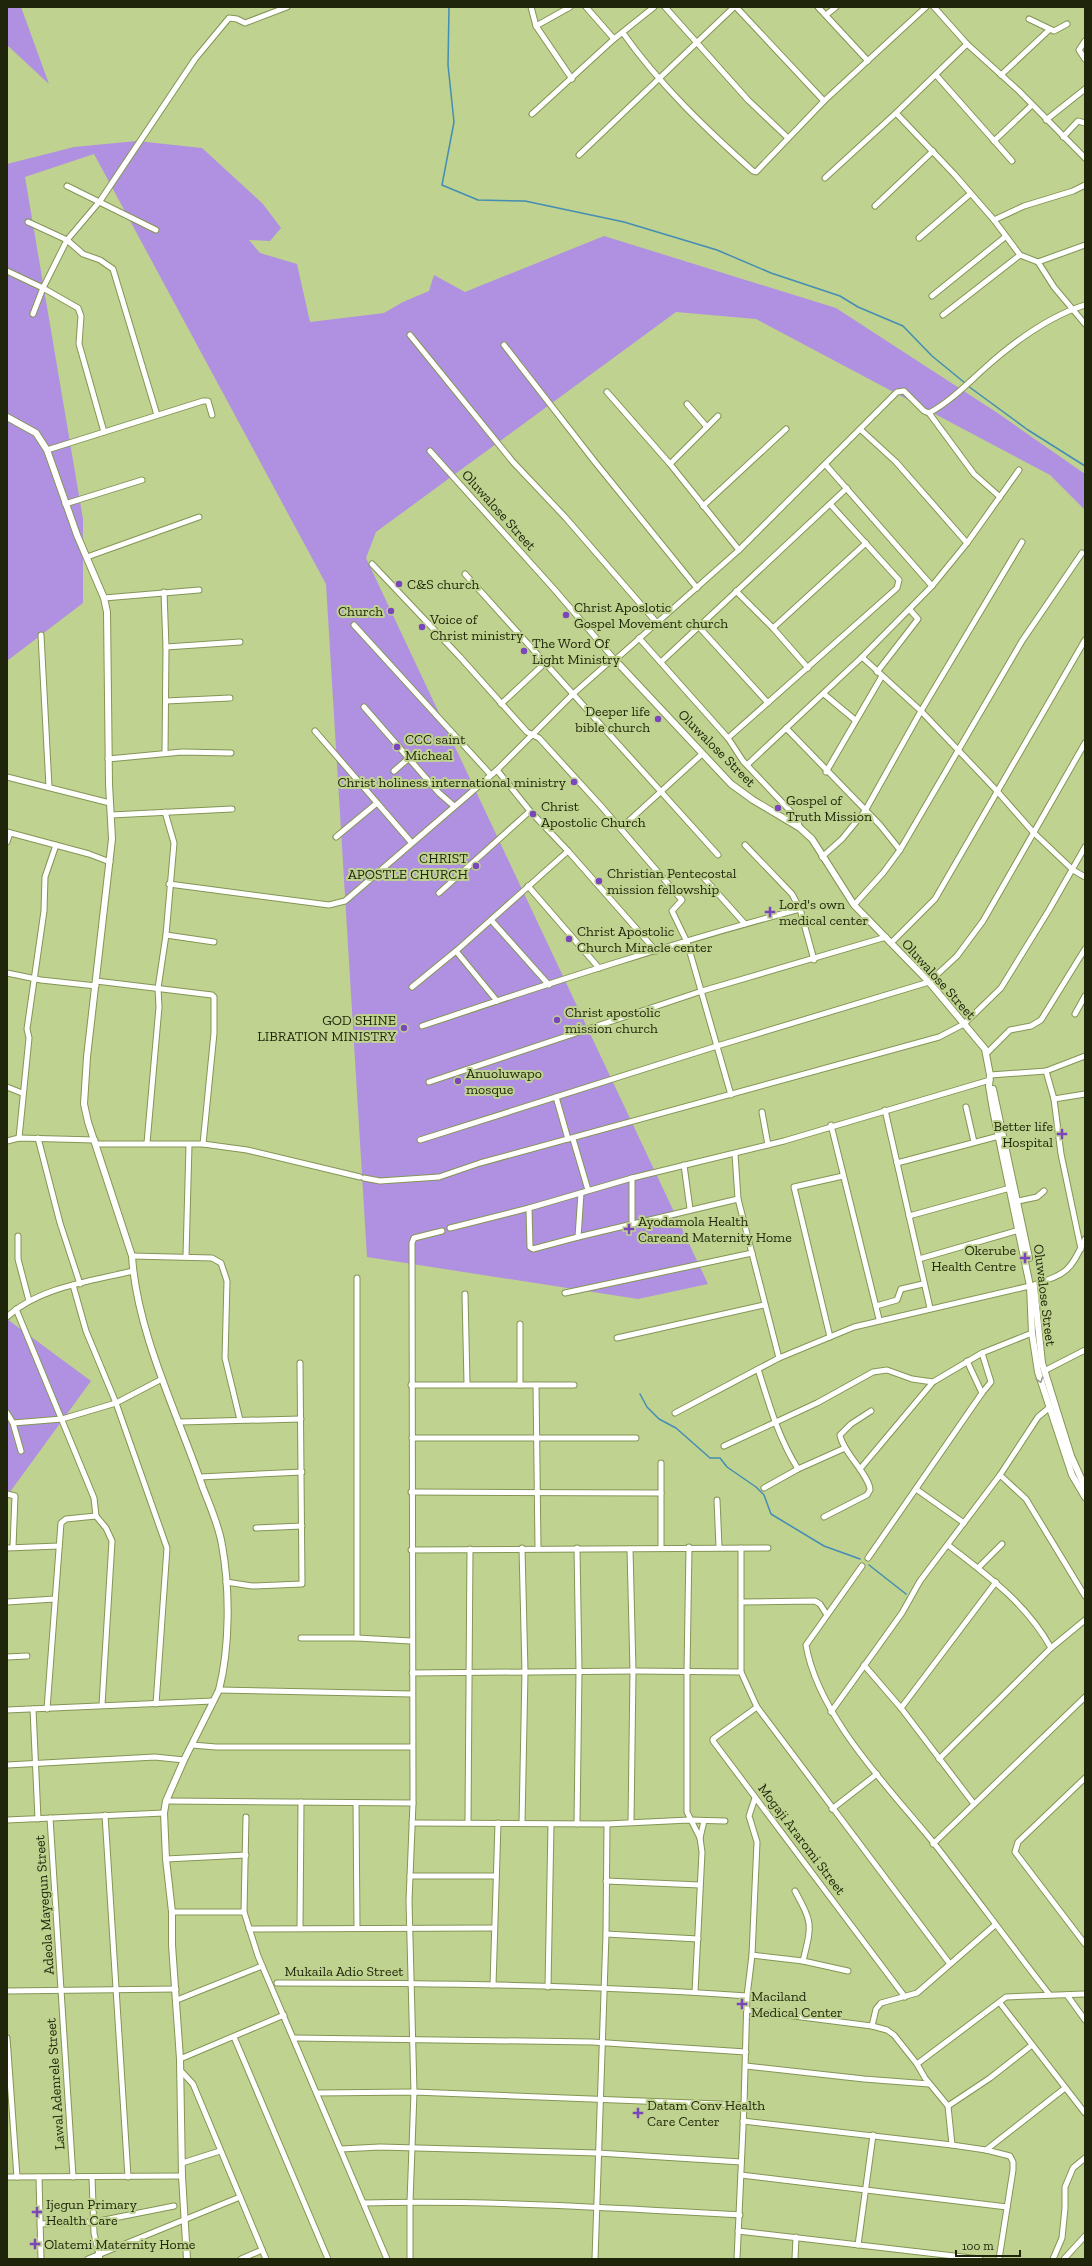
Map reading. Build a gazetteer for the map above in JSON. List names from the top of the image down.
{
  "streets": {
    "street": [
      "Oluwalose Street",
      "Mogaji Araromi Street",
      "Adeola Mayegun Street",
      "Mukaila Adio Street",
      "Lawal Adenrele Street"
    ]
  },
  "crossings": [
    ["Adeola Mayegun Street", "Lawal Adenrele Street"]
  ],
  "places": {
    "other": [
      "C&S church",
      "Church",
      "Christ Aposlotic Gospel Movement church",
      "Voice of Christ ministry",
      "The Word Of Light Ministry",
      "Deeper life bible church",
      "CCC saint Micheal",
      "Christ holiness international ministry",
      "Gospel of Truth Mission",
      "Christ Apostolic Church",
      "CHRIST APOSTLE CHURCH",
      "Christian Pentecostal mission fellowship",
      "Christ Apostolic Church Miracle center",
      "Christ apostolic mission church",
      "GOD SHINE LIBRATION MINISTRY",
      "Anuoluwapo mosque"
    ],
    "health": [
      "Lord's own medical center",
      "Better life Hospital",
      "Ayodamola Health Careand Maternity Home",
      "Okerube Health Centre",
      "Maciland Medical Center",
      "Datam Conv Health Care Center",
      "Ijegun Primary Health Care",
      "Olatemi Maternity Home"
    ]
  },
  "scale_bar": "100 m"
}
